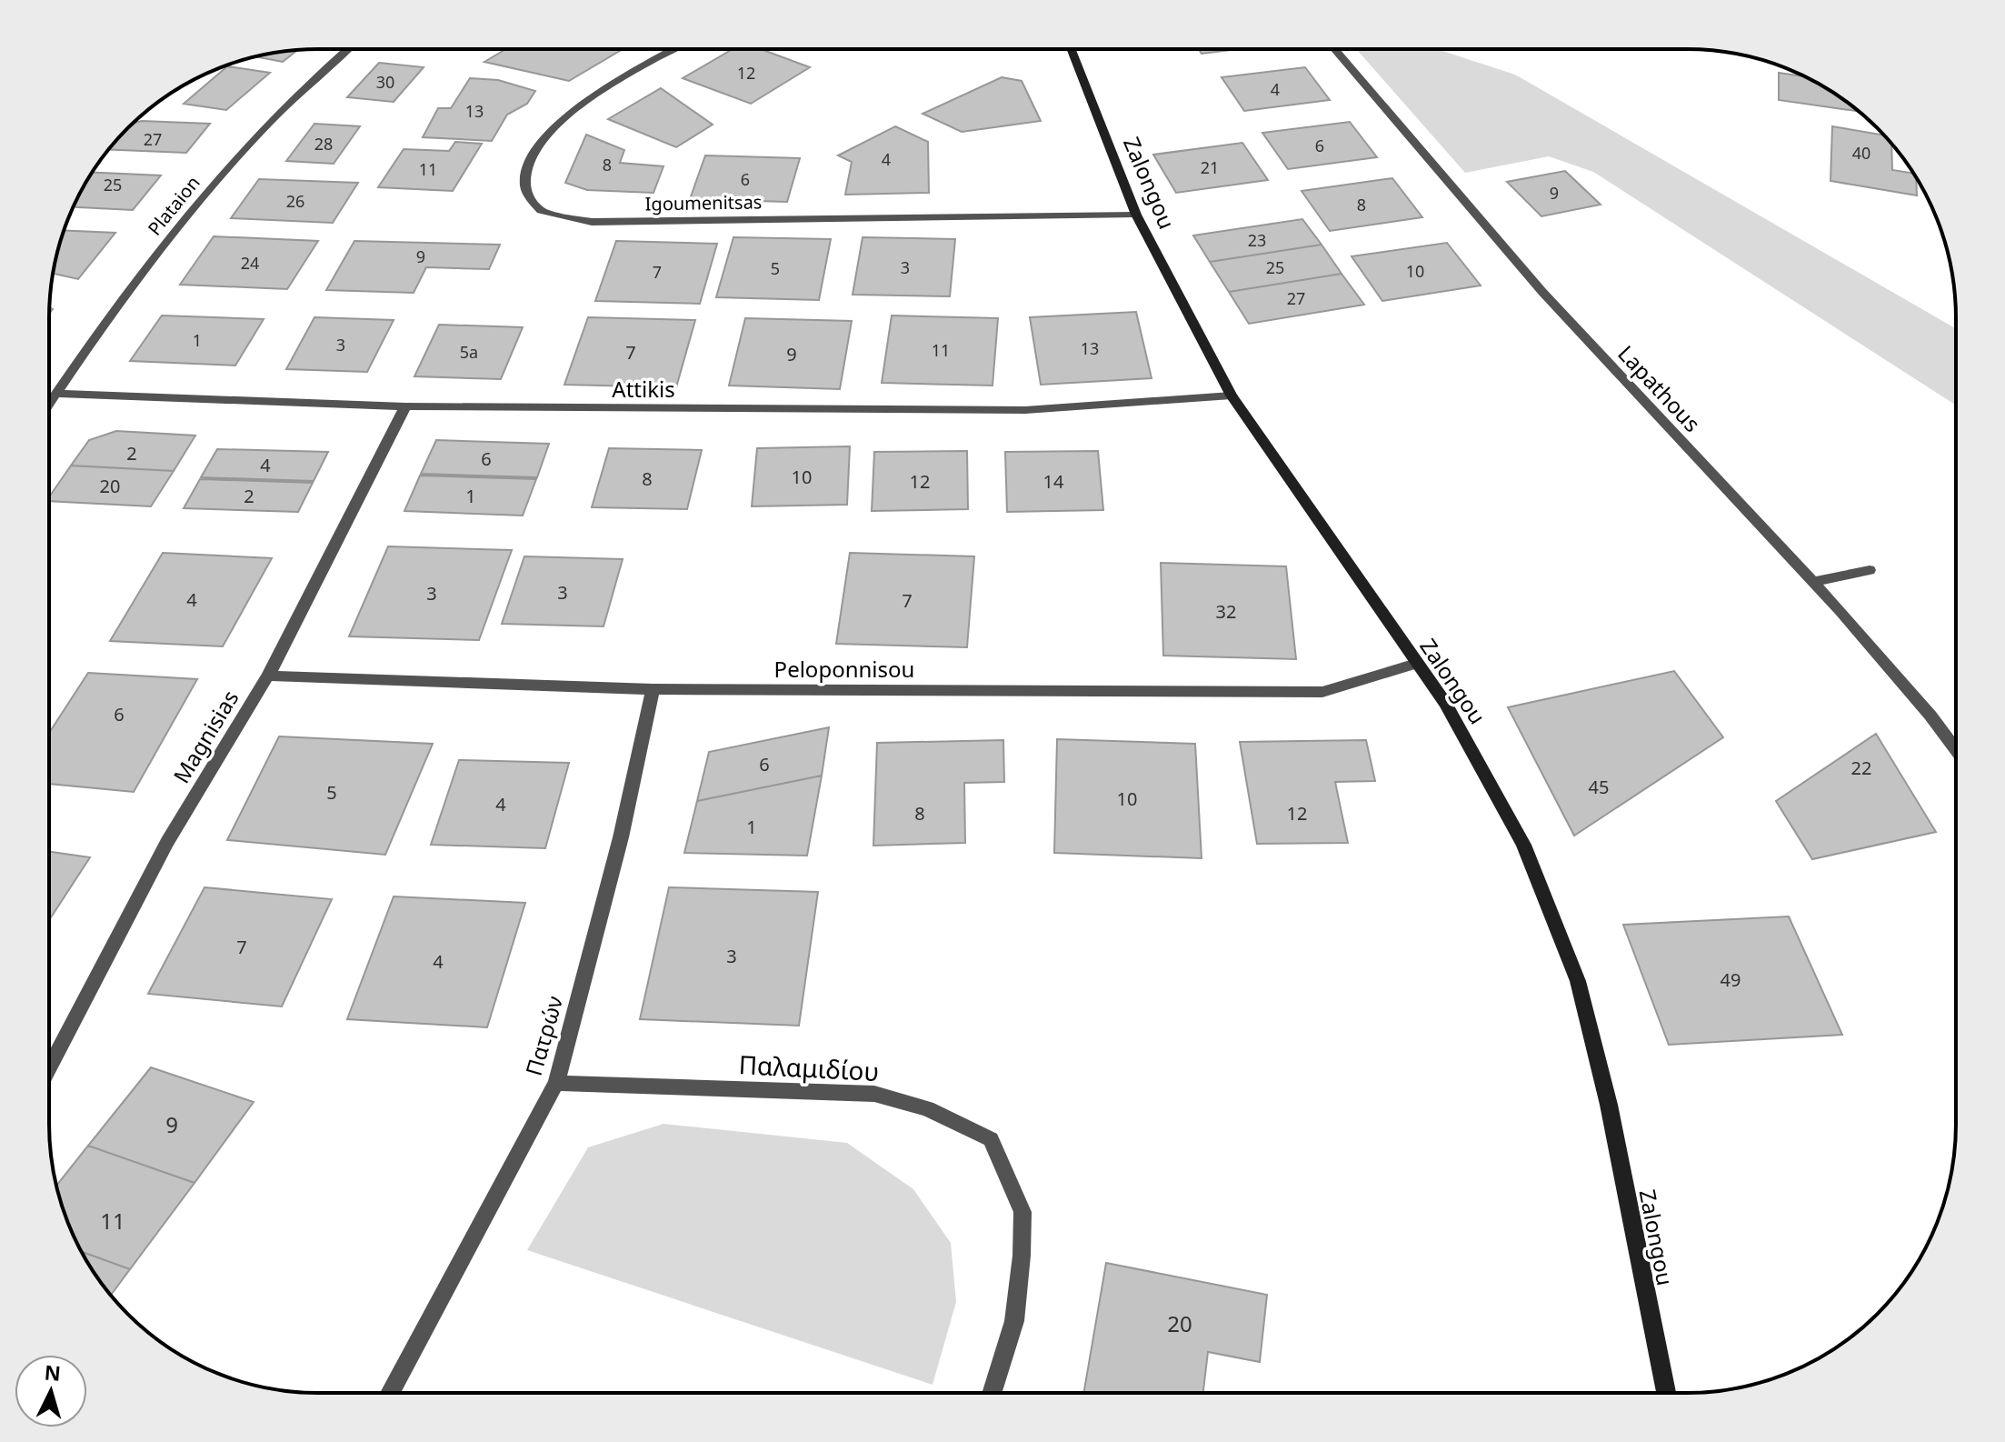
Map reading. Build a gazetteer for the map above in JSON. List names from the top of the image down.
{
  "streets": {
    "street": [
      "Zalongou",
      "Igoumenitsas",
      "Plataion",
      "Attikis",
      "Lapathous",
      "Peloponnisou",
      "Magnisias",
      "Πατρών",
      "Παλαμιδίου"
    ]
  },
  "crossings": [
    ["Zalongou", "Igoumenitsas"],
    ["Zalongou", "Attikis"],
    ["Zalongou", "Peloponnisou"],
    ["Plataion", "Attikis"],
    ["Attikis", "Magnisias"],
    ["Peloponnisou", "Magnisias"],
    ["Peloponnisou", "Πατρών"],
    ["Πατρών", "Παλαμιδίου"]
  ],
  "house_numbers": [
    "12",
    "30",
    "4",
    "13",
    "27",
    "28",
    "6",
    "40",
    "4",
    "8",
    "21",
    "11",
    "6",
    "25",
    "9",
    "26",
    "8",
    "23",
    "9",
    "24",
    "3",
    "25",
    "5",
    "10",
    "7",
    "27",
    "1",
    "3",
    "13",
    "11",
    "5a",
    "7",
    "9",
    "2",
    "6",
    "4",
    "10",
    "8",
    "12",
    "14",
    "20",
    "2",
    "1",
    "3",
    "3",
    "4",
    "7",
    "32",
    "6",
    "6",
    "22",
    "45",
    "5",
    "10",
    "4",
    "8",
    "12",
    "1",
    "7",
    "3",
    "4",
    "49",
    "9",
    "11",
    "20"
  ],
  "north": "top"
}
